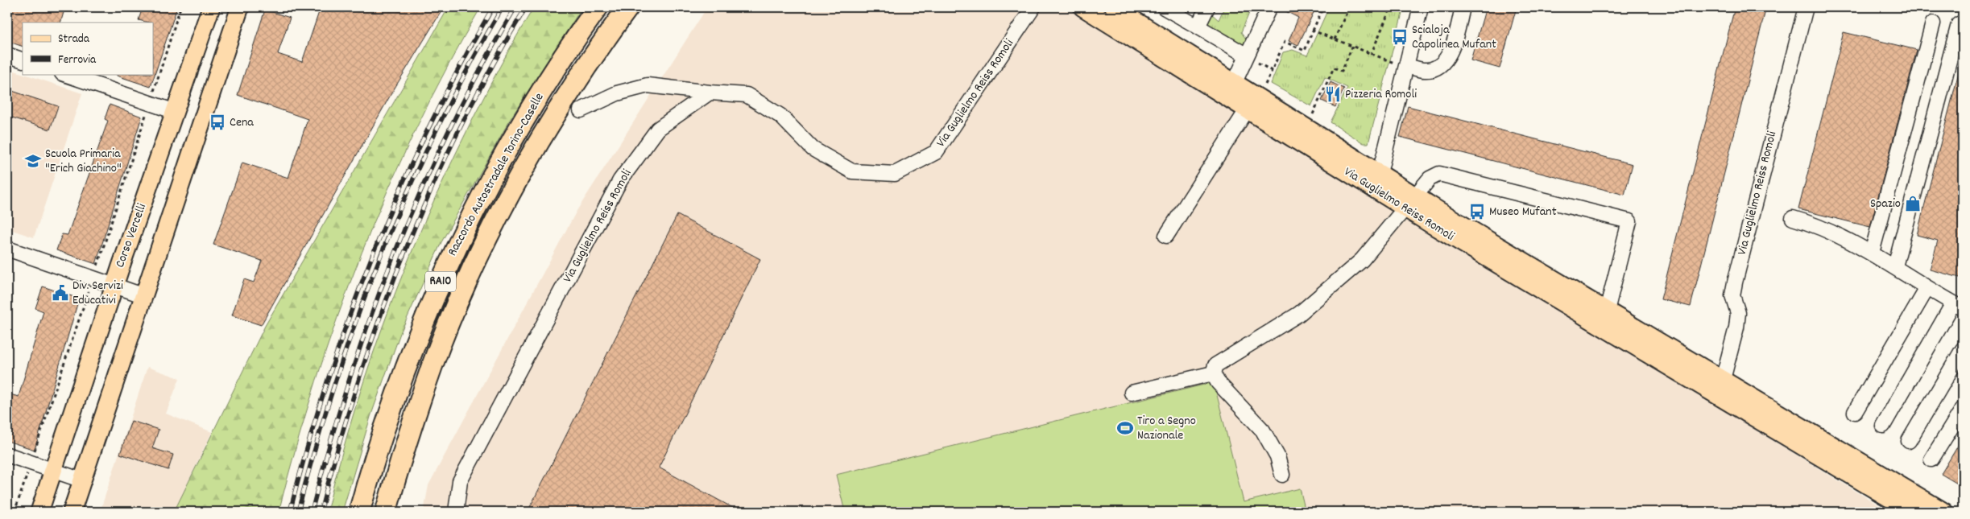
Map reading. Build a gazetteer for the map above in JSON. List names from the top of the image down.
{
  "streets": {
    "highway": ["Raccordo Autostradale Torino-Caselle", "RA10"],
    "main road": ["Via Guglielmo Reiss Romoli", "Corso Vercelli"]
  },
  "places": {
    "bus stop": ["Scialoja Capolinea Mufant", "Cena", "Museo Mufant"],
    "restaurant": ["Pizzeria Romoli"],
    "school or university": ["Scuola Primaria \"Erich Giachino\""],
    "shop": ["Spazio"],
    "public building": ["Div. Servizi Educativi"],
    "sports": ["Tiro a Segno Nazionale"]
  },
  "legend": ["Strada", "Ferrovia"]
}
